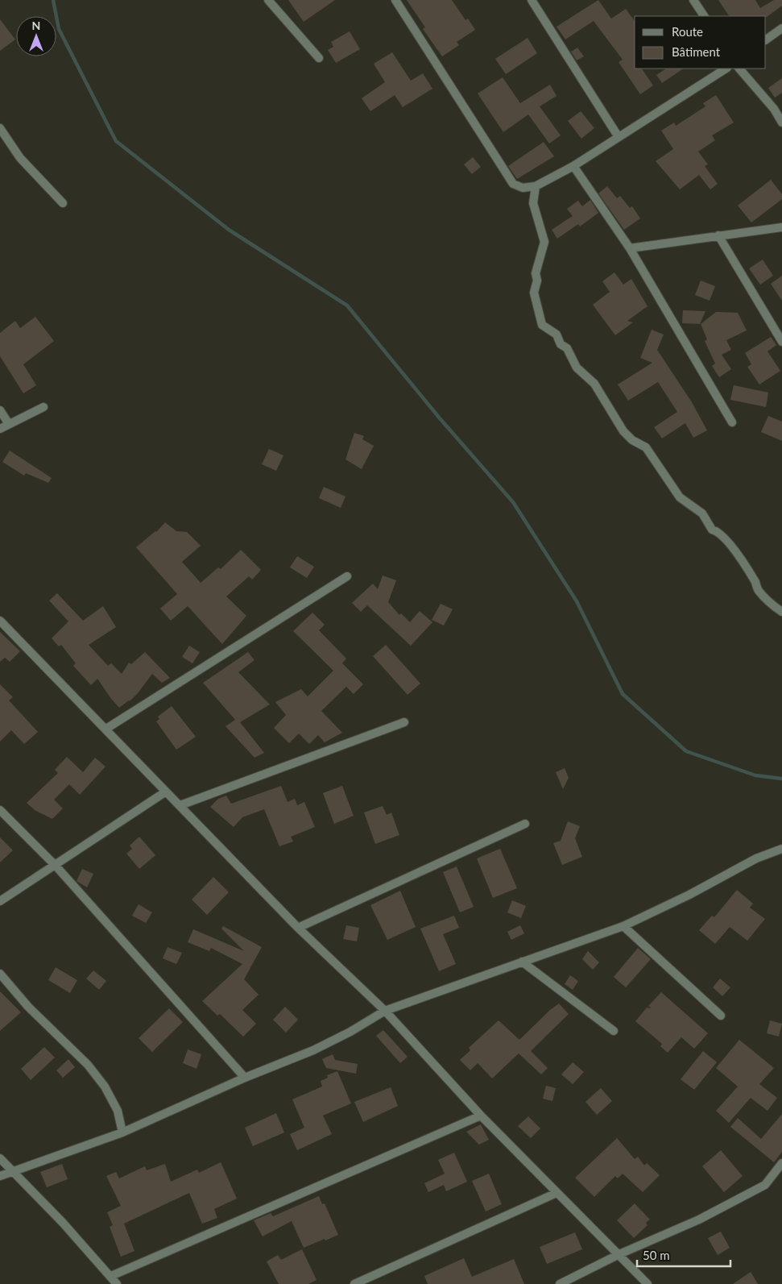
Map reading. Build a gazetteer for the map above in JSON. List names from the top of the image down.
{
  "legend": ["Route", "Bâtiment"],
  "scale_bar": "50 m",
  "north": "top"
}
